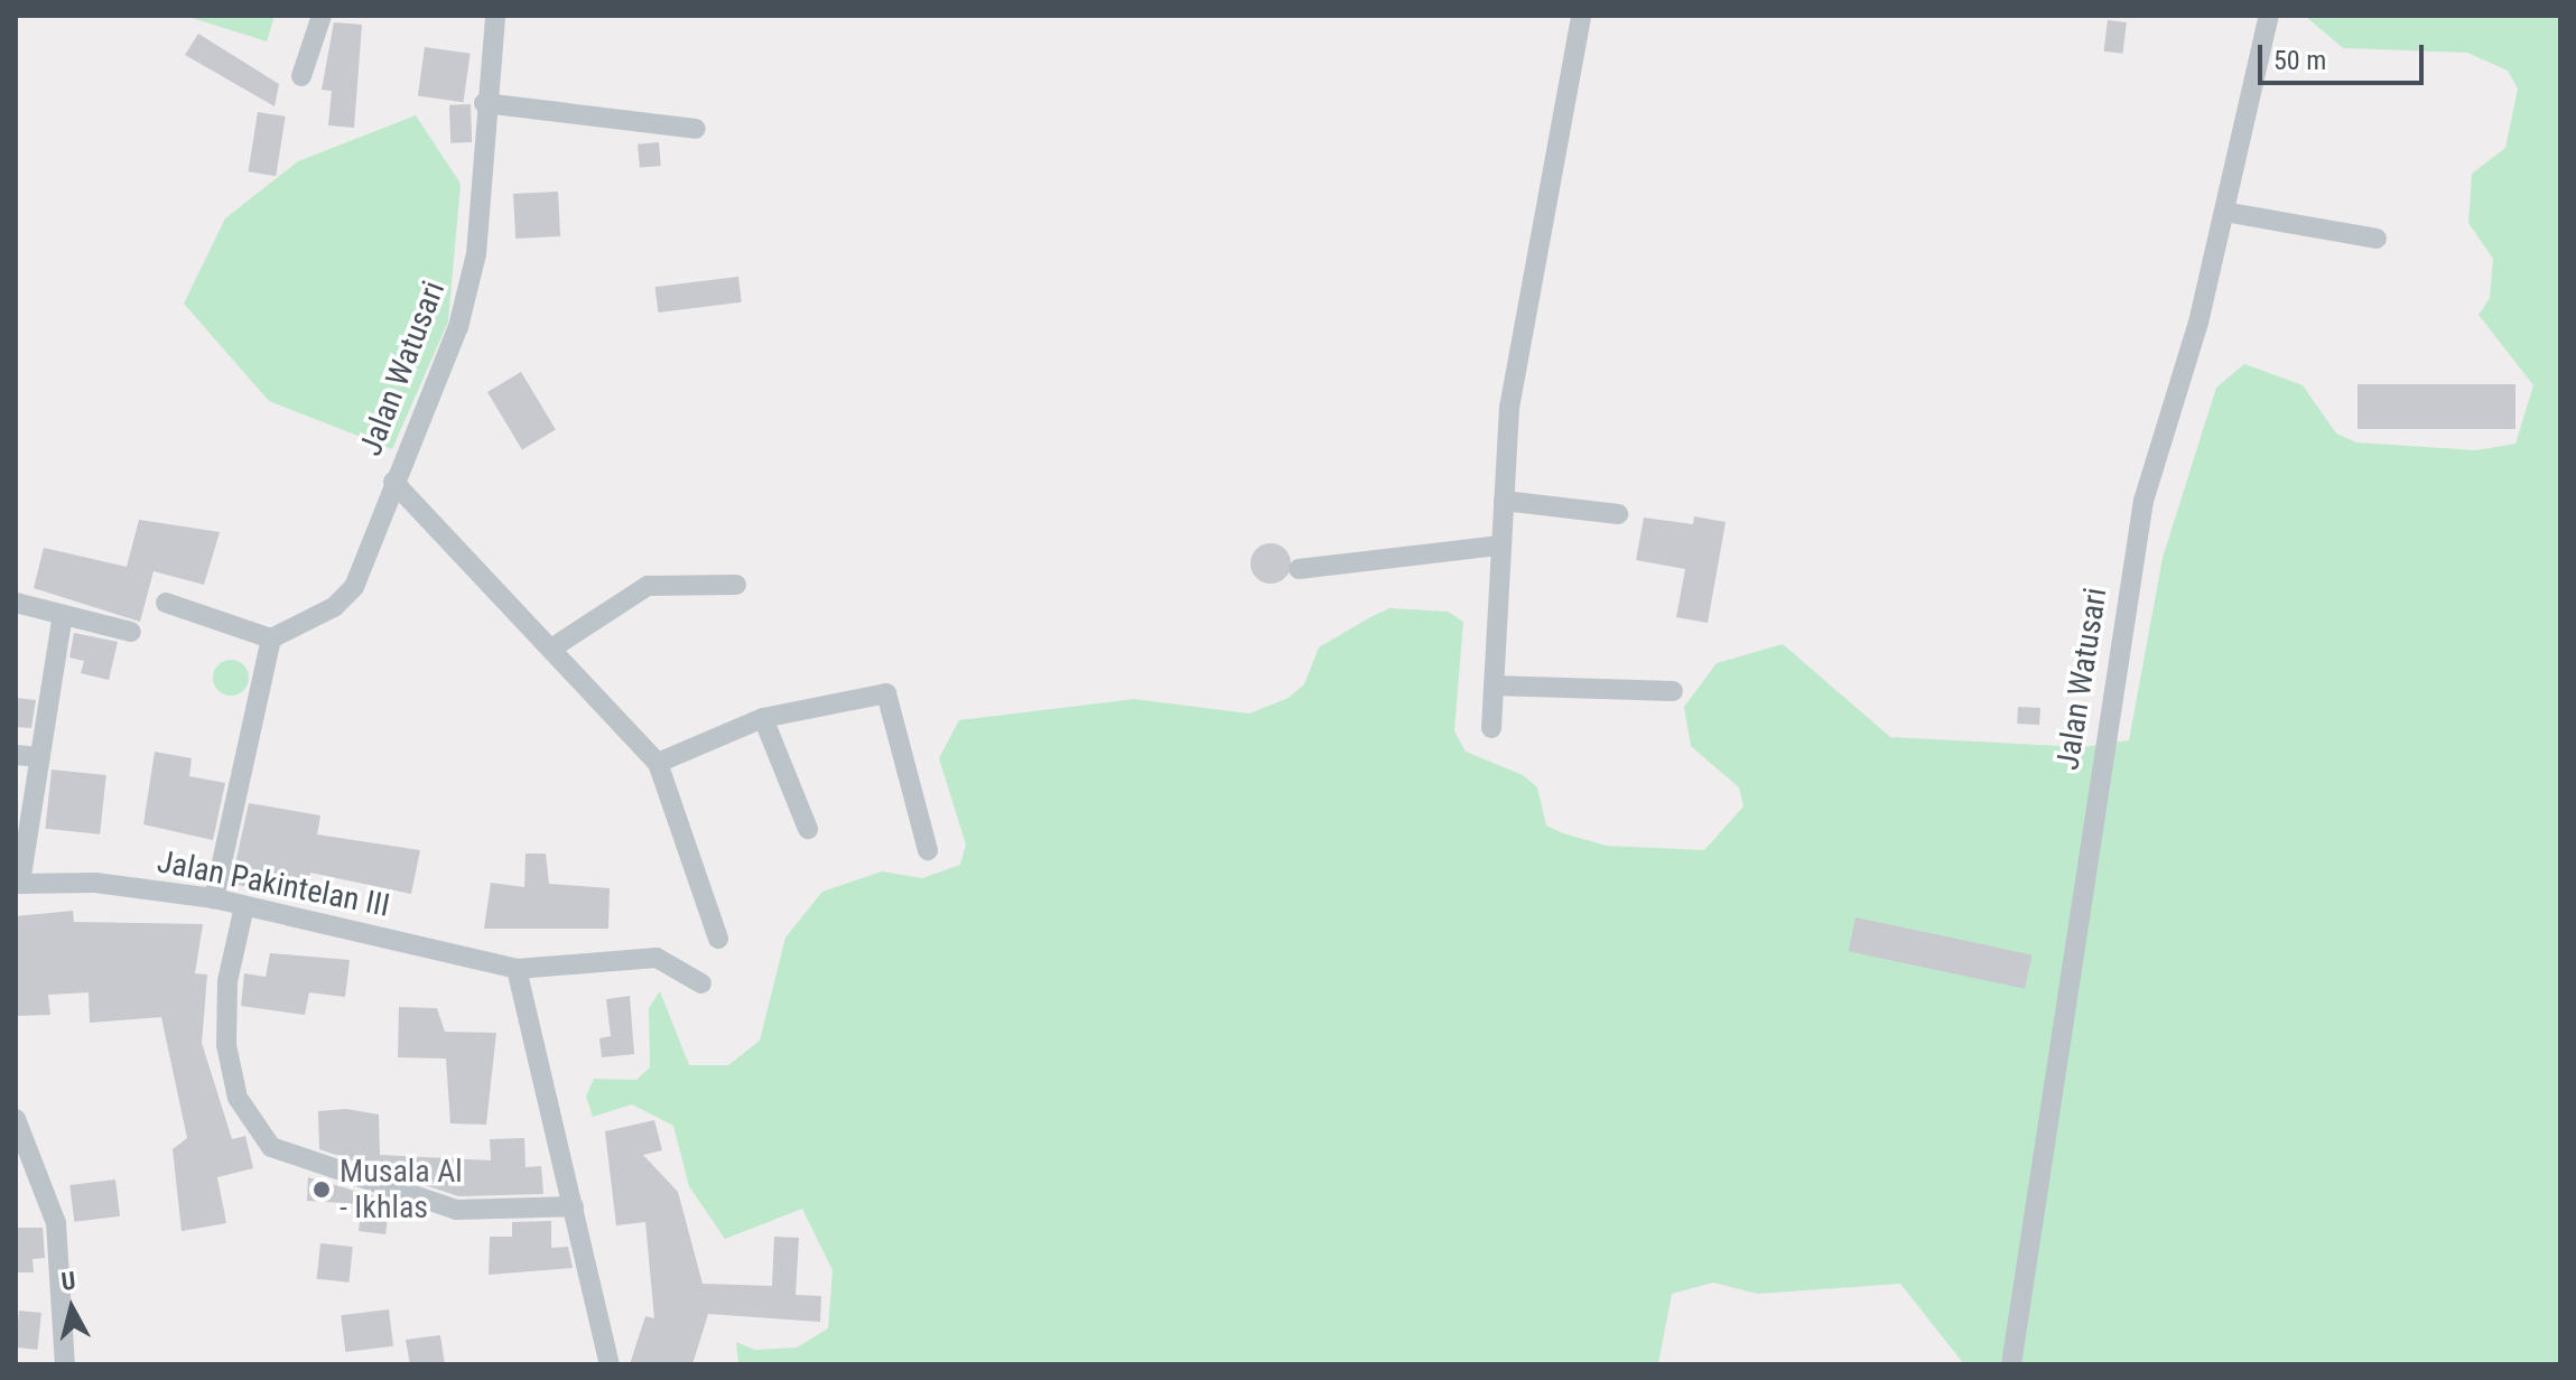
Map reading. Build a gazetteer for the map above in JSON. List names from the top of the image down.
{
  "streets": {
    "street": ["Jalan Watusari", "Jalan Pakintelan III"]
  },
  "places": ["Musala Al - Ikhlas"],
  "scale_bar": "50 m",
  "north": "top"
}
